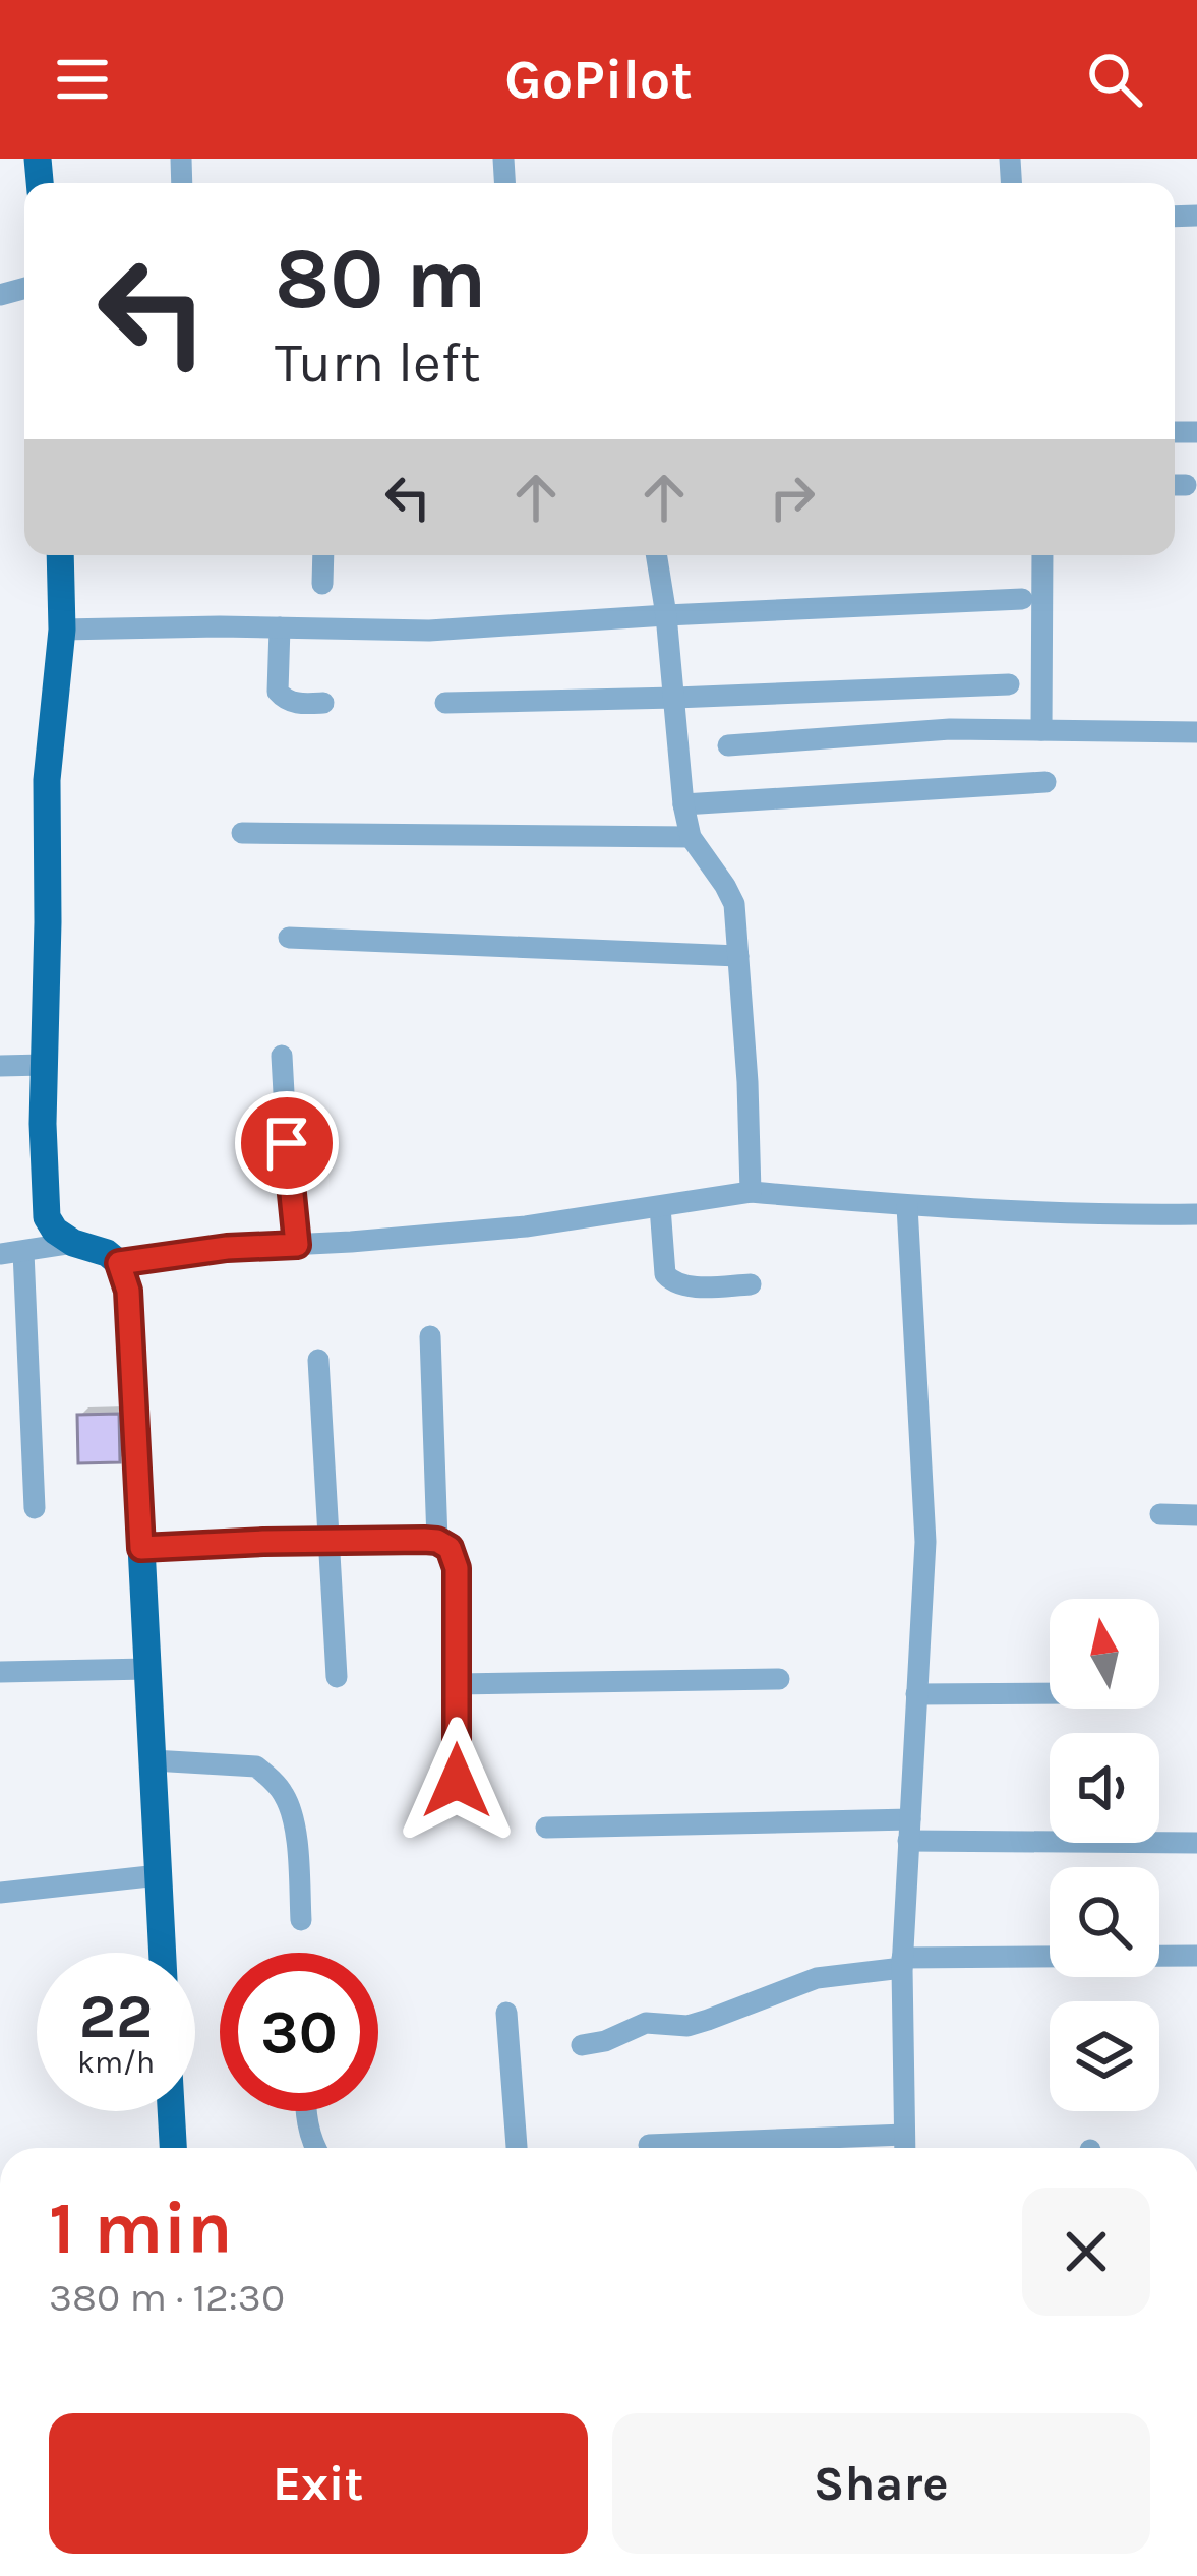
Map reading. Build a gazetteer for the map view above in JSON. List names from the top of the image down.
{
  "north": "top",
  "page": {
    "header": "GoPilot",
    "turn": ["80 m", "Turn left"],
    "speed": "22 km/h",
    "limit": "30",
    "heading": ["1 min", "380 m · 12:30"],
    "buttons": ["Exit", "Share"]
  }
}
